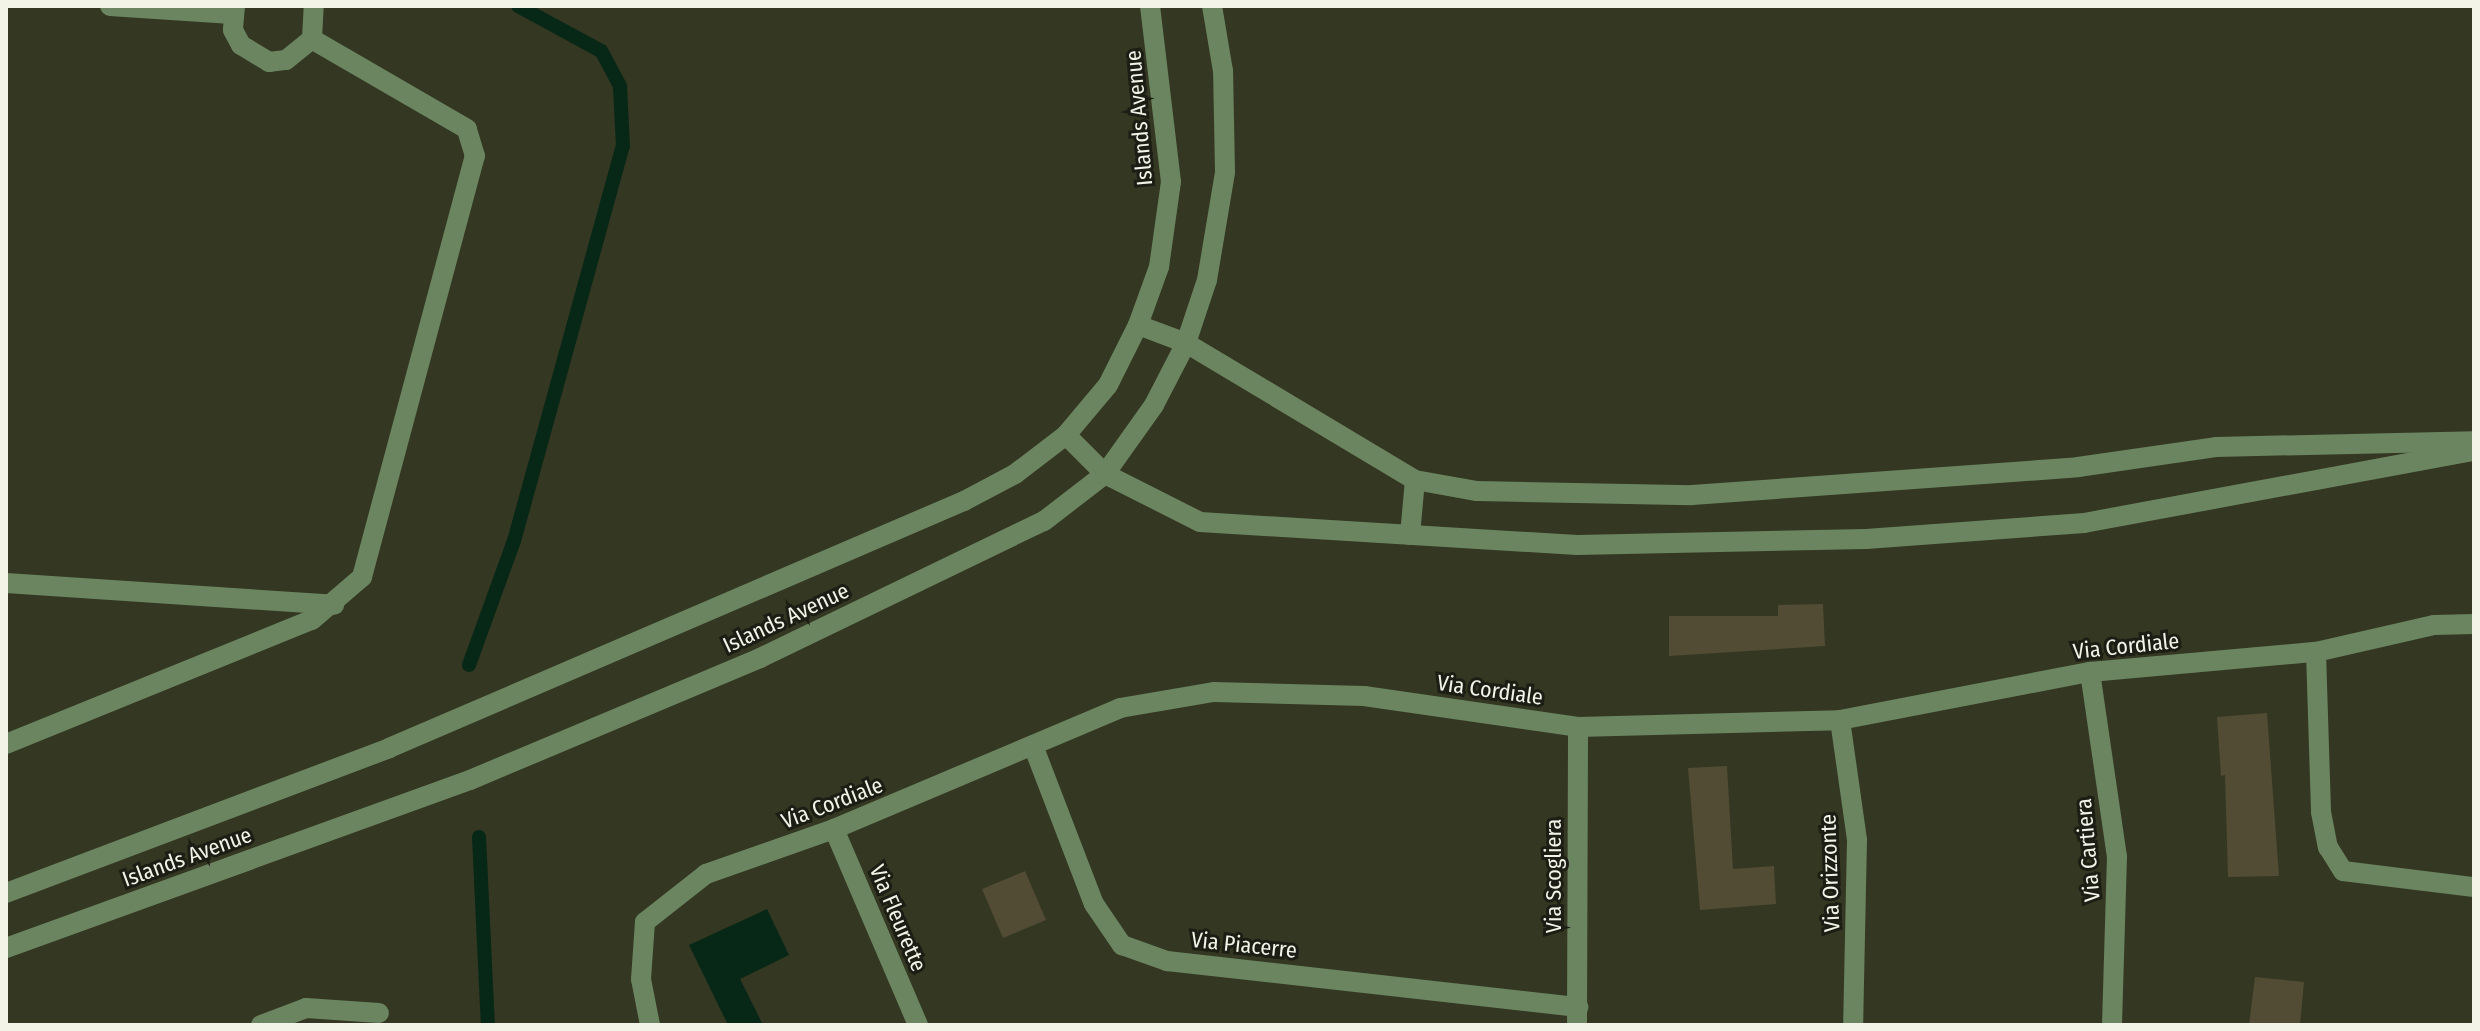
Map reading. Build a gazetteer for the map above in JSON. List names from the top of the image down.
{
  "streets": {
    "street": [
      "Islands Avenue",
      "Via Cordiale",
      "Via Cartiera",
      "Via Orizzonte",
      "Via Scogliera",
      "Via Fleurette",
      "Via Piacerre"
    ]
  },
  "crossings": [
    ["Via Cordiale", "Via Cartiera"],
    ["Via Cordiale", "Via Orizzonte"],
    ["Via Cordiale", "Via Scogliera"],
    ["Via Cordiale", "Via Fleurette"],
    ["Via Cordiale", "Via Piacerre"],
    ["Via Scogliera", "Via Piacerre"]
  ]
}
